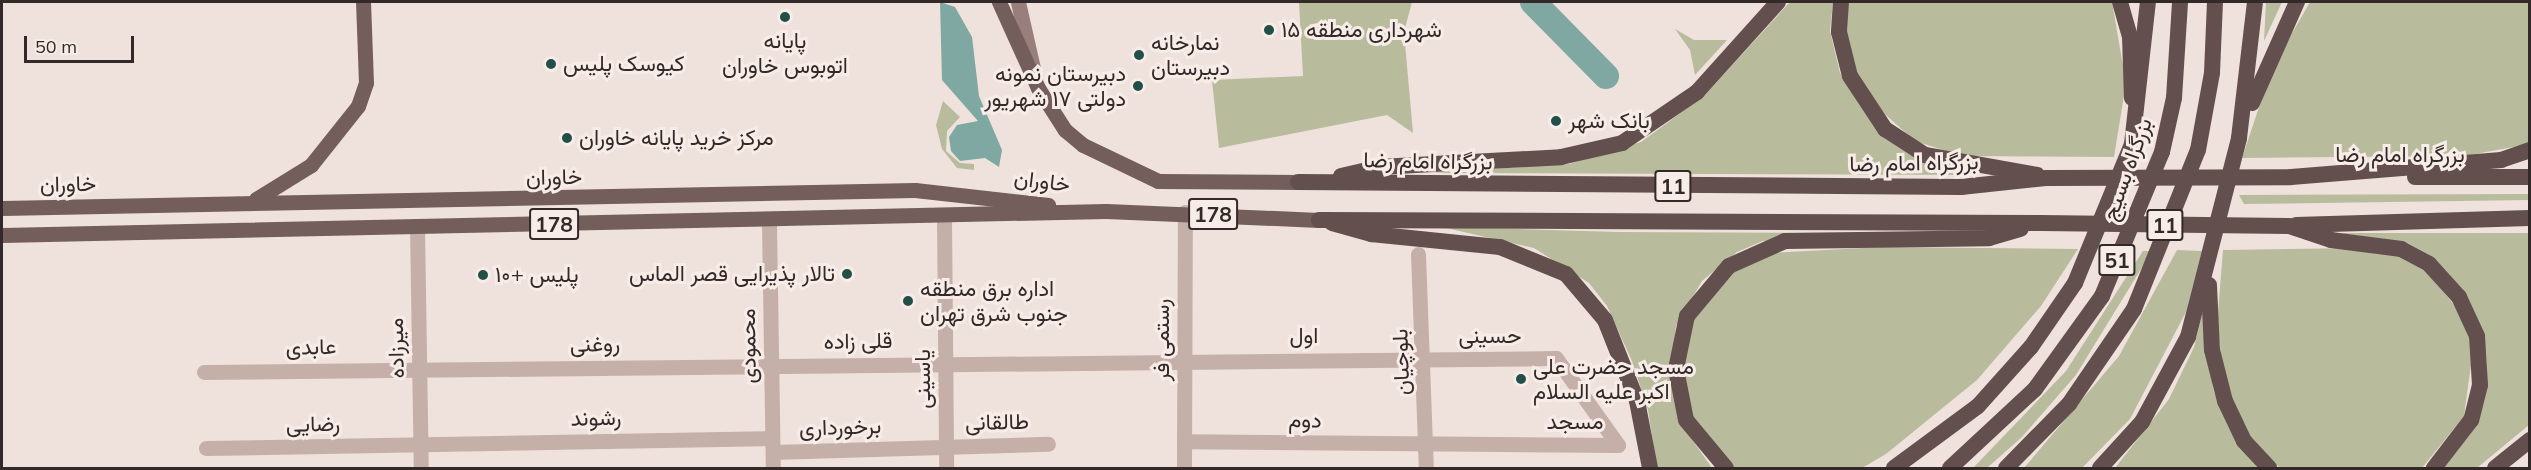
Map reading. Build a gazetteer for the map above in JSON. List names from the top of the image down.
{
  "streets": {
    "highway": [
      "بزرگراه امام رضا",
      "بزرگراه بسیج",
      "11",
      "51"
    ],
    "main road": ["خاوران", "178"],
    "street": [
      "اول",
      "حسینی",
      "رستمی فر",
      "قلی زاده",
      "روغنی",
      "محمودی",
      "عابدی",
      "میرزاده",
      "بلوچیان",
      "یاسینی",
      "رشوند",
      "دوم",
      "طالقانی",
      "مسجد",
      "رضایی",
      "برخورداری"
    ]
  },
  "crossings": [
    ["بزرگراه امام رضا", "خاوران"],
    ["خاوران", "11"],
    ["خاوران", "رستمی فر"],
    ["خاوران", "محمودی"],
    ["خاوران", "میرزاده"],
    ["خاوران", "یاسینی"],
    ["اول", "حسینی"],
    ["اول", "رستمی فر"],
    ["اول", "قلی زاده"],
    ["اول", "بلوچیان"],
    ["اول", "یاسینی"],
    ["حسینی", "بلوچیان"],
    ["حسینی", "مسجد"],
    ["رستمی فر", "دوم"],
    ["قلی زاده", "روغنی"],
    ["قلی زاده", "محمودی"],
    ["قلی زاده", "یاسینی"],
    ["روغنی", "محمودی"],
    ["روغنی", "عابدی"],
    ["روغنی", "میرزاده"],
    ["محمودی", "رشوند"],
    ["محمودی", "برخورداری"],
    ["عابدی", "میرزاده"],
    ["میرزاده", "رشوند"],
    ["میرزاده", "رضایی"],
    ["بلوچیان", "دوم"],
    ["بلوچیان", "مسجد"],
    ["یاسینی", "طالقانی"],
    ["یاسینی", "برخورداری"],
    ["رشوند", "رضایی"],
    ["رشوند", "برخورداری"],
    ["دوم", "مسجد"],
    ["طالقانی", "برخورداری"]
  ],
  "places": [
    "پایانه اتوبوس خاوران",
    "شهرداری منطقه ۱۵",
    "نمارخانه دبیرستان",
    "کیوسک پلیس",
    "دبیرستان نمونه دولتی ۱۷ شهریور",
    "بانک شهر",
    "مرکز خرید پایانه خاوران",
    "تالار پذیرایی قصر الماس",
    "پلیس +۱۰",
    "اداره برق منطقه جنوب شرق تهران",
    "مسجد حضرت علی اکبر علیه السلام"
  ],
  "scale_bar": "50 m"
}
